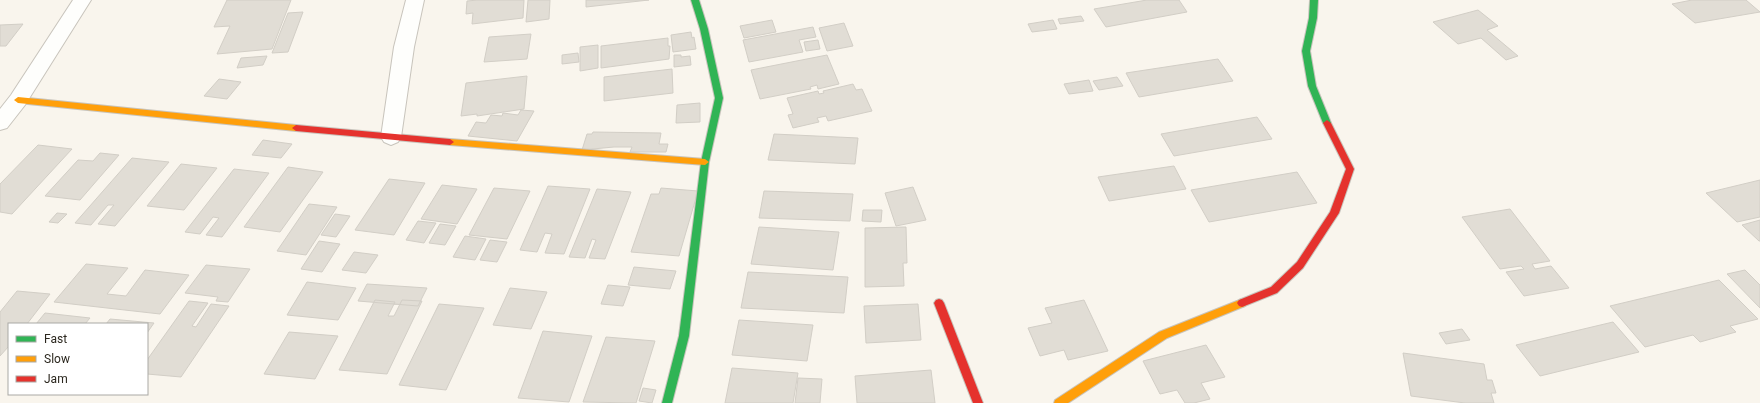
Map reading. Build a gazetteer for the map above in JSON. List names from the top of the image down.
{
  "legend": ["Fast", "Slow", "Jam"]
}
